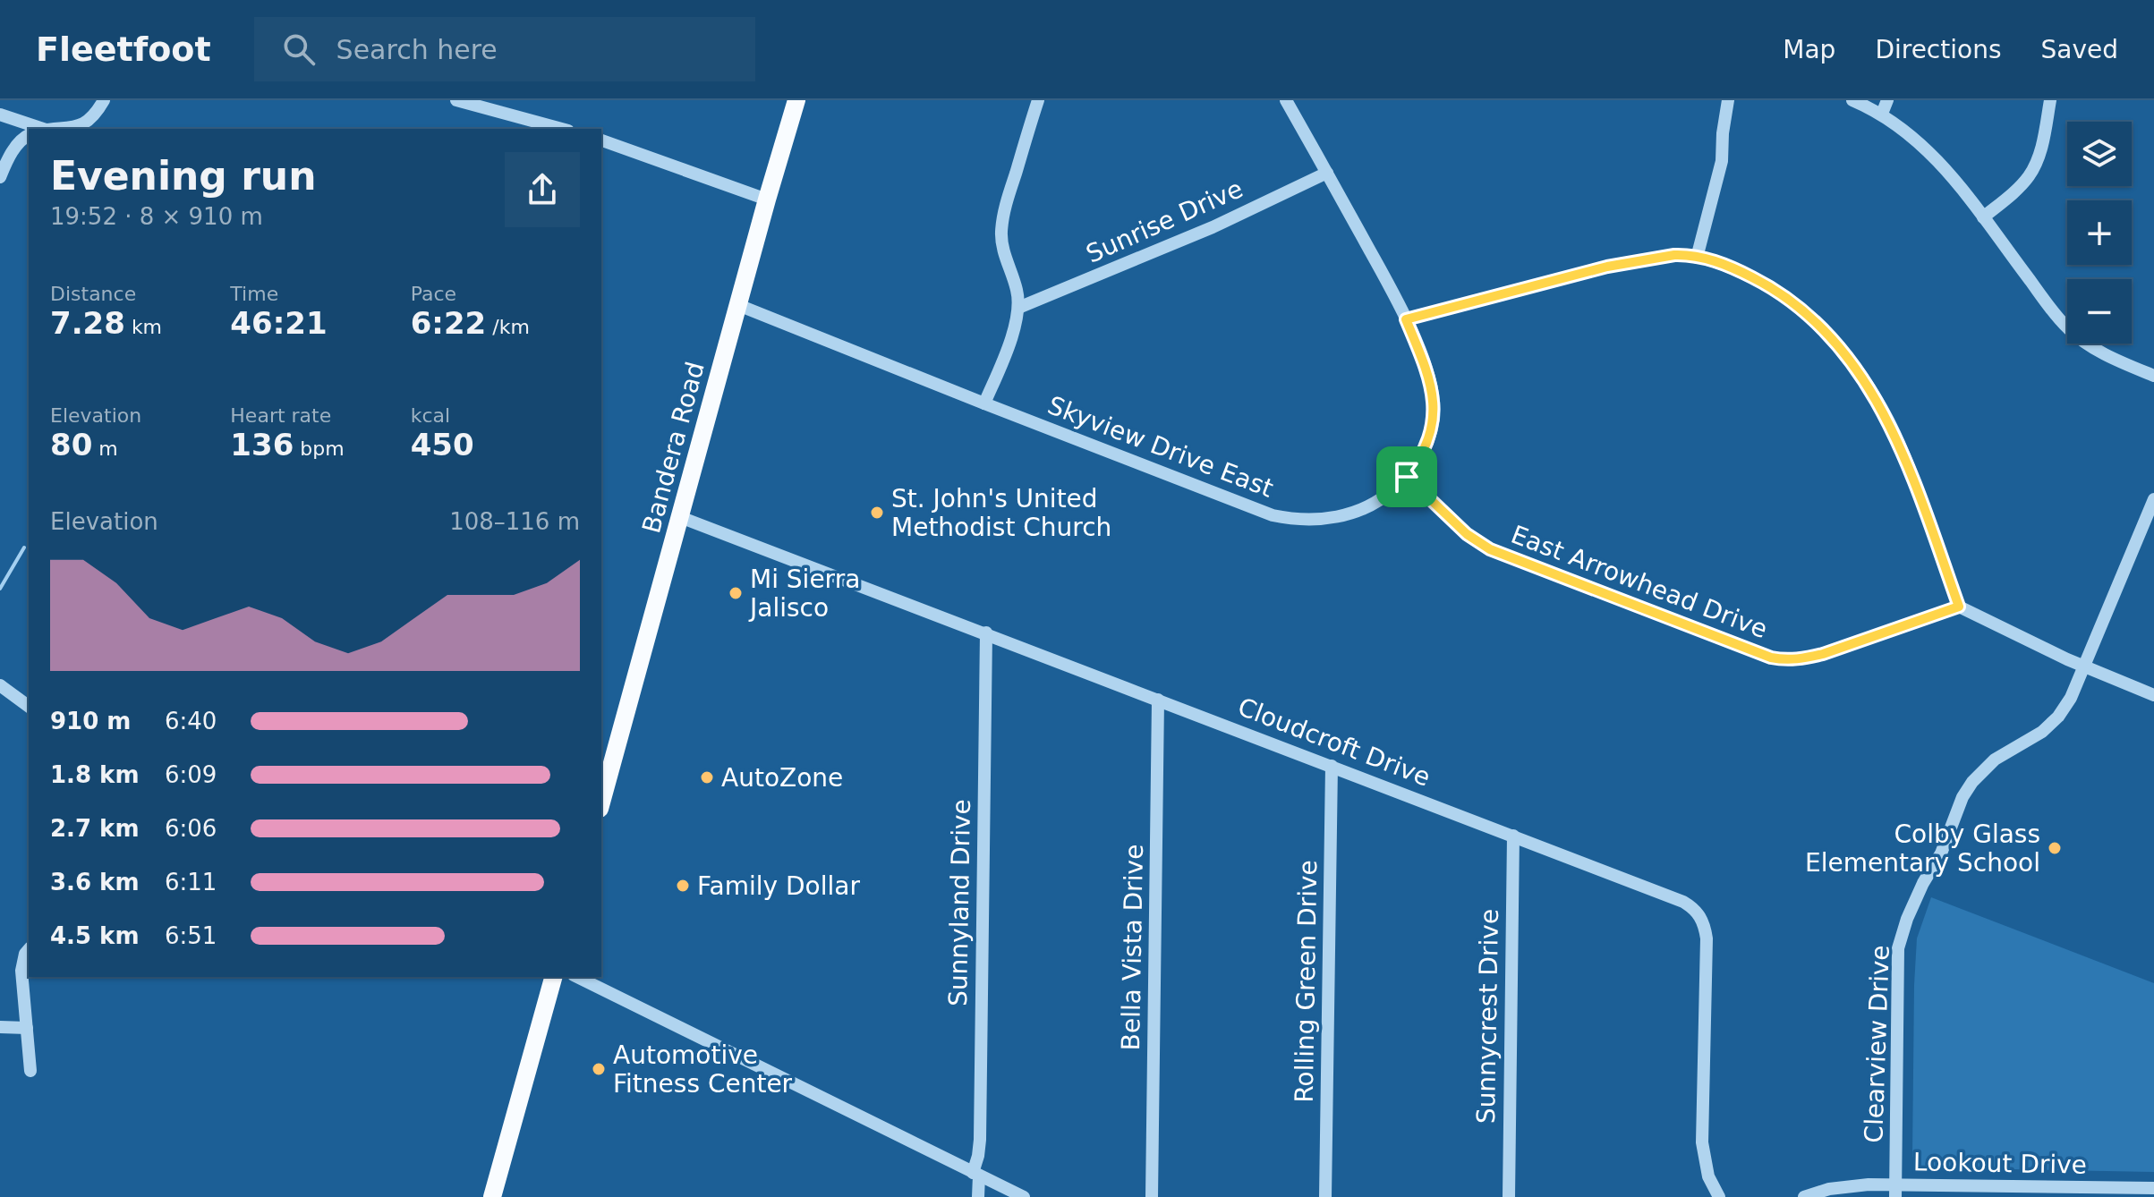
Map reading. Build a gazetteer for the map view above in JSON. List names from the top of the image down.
{
  "streets": {
    "main road": ["Bandera Road"],
    "street": [
      "Sunrise Drive",
      "Skyview Drive East",
      "East Arrowhead Drive",
      "Cloudcroft Drive",
      "Sunnyland Drive",
      "Bella Vista Drive",
      "Rolling Green Drive",
      "Sunnycrest Drive",
      "Clearview Drive",
      "Lookout Drive"
    ]
  },
  "crossings": [
    ["Sunrise Drive", "Skyview Drive East"],
    ["Skyview Drive East", "Bandera Road"],
    ["Skyview Drive East", "East Arrowhead Drive"],
    ["Bandera Road", "Cloudcroft Drive"],
    ["Cloudcroft Drive", "Sunnyland Drive"],
    ["Cloudcroft Drive", "Bella Vista Drive"],
    ["Cloudcroft Drive", "Rolling Green Drive"],
    ["Cloudcroft Drive", "Sunnycrest Drive"],
    ["Clearview Drive", "Lookout Drive"]
  ],
  "places": [
    "St. John's United Methodist Church",
    "Mi Sierra Jalisco",
    "AutoZone",
    "Colby Glass Elementary School",
    "Family Dollar",
    "Automotive Fitness Center"
  ],
  "page": {
    "header": "Fleetfoot",
    "search": "Search here",
    "nav": ["Map", "Directions", "Saved"],
    "map_buttons": ["+", "−"],
    "heading": ["Evening run", "19:52 · 8 × 910 m"],
    "stats": [
      ["Distance", "7.28 km"],
      ["Time", "46:21"],
      ["Pace", "6:22 /km"],
      ["Elevation", "80 m"],
      ["Heart rate", "136 bpm"],
      ["kcal", "450"]
    ],
    "chart": ["Elevation", "108–116 m"],
    "list": [
      {
        "name": "910 m",
        "note": "6:40"
      },
      {
        "name": "1.8 km",
        "note": "6:09"
      },
      {
        "name": "2.7 km",
        "note": "6:06"
      },
      {
        "name": "3.6 km",
        "note": "6:11"
      },
      {
        "name": "4.5 km",
        "note": "6:51"
      }
    ]
  }
}
